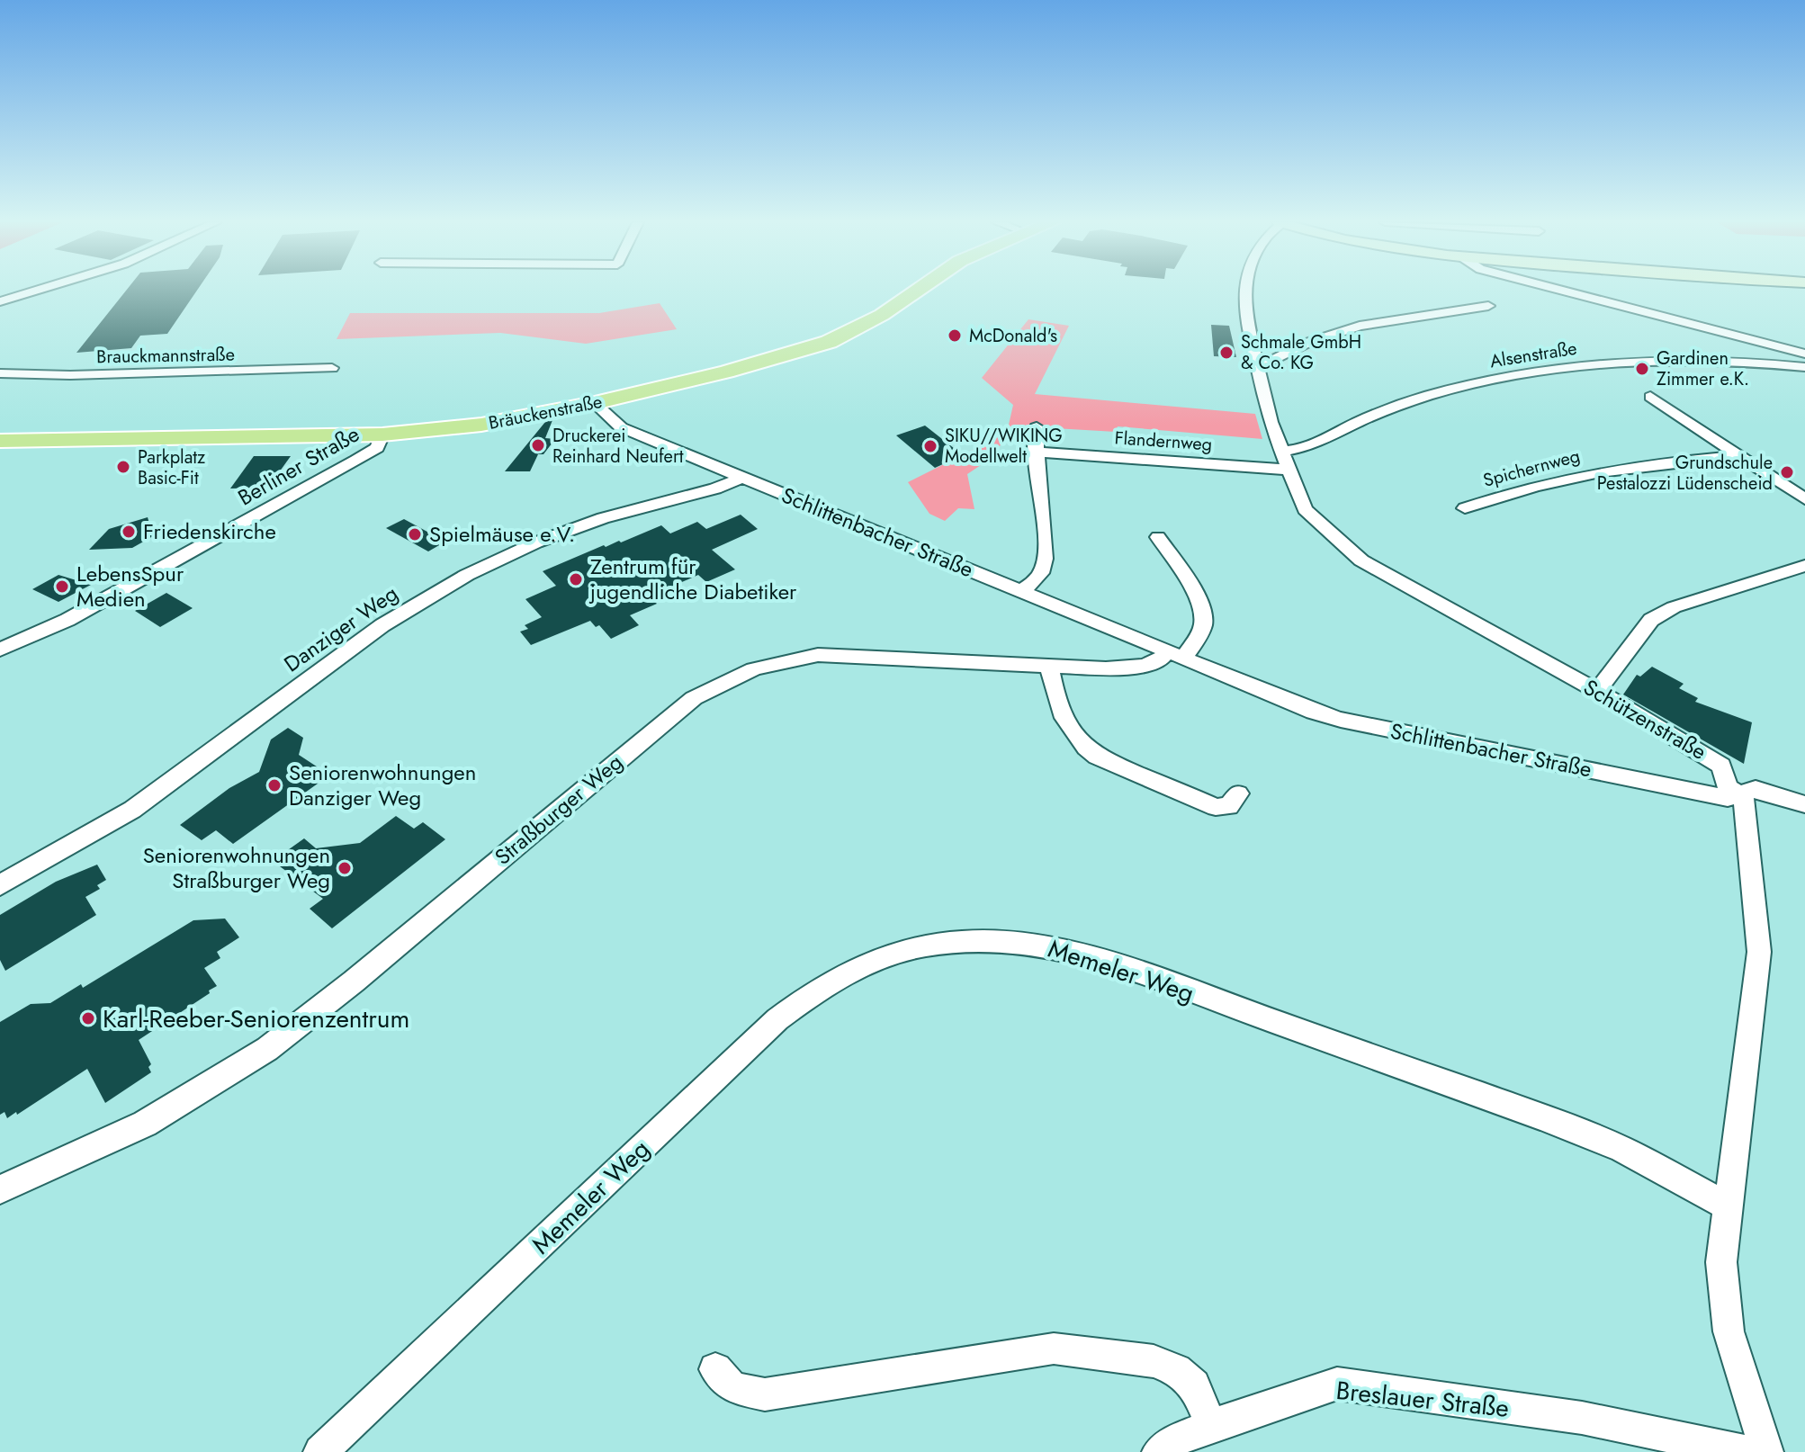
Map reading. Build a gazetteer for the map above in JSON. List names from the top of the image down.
{
  "streets": {
    "main road": ["Bräuckenstraße"],
    "street": [
      "Alsenstraße",
      "Brauckmannstraße",
      "Flandernweg",
      "Berliner Straße",
      "Spichernweg",
      "Schlittenbacher Straße",
      "Danziger Weg",
      "Schützenstraße",
      "Straßburger Weg",
      "Memeler Weg",
      "Breslauer Straße"
    ]
  },
  "crossings": [
    ["Alsenstraße", "Schützenstraße"],
    ["Bräuckenstraße", "Berliner Straße"],
    ["Bräuckenstraße", "Schlittenbacher Straße"],
    ["Flandernweg", "Schützenstraße"],
    ["Schlittenbacher Straße", "Danziger Weg"],
    ["Schlittenbacher Straße", "Schützenstraße"],
    ["Schlittenbacher Straße", "Straßburger Weg"],
    ["Schützenstraße", "Memeler Weg"]
  ],
  "places": [
    "McDonald's",
    "Schmale GmbH & Co. KG",
    "Gardinen Zimmer e.K.",
    "Druckerei Reinhard Neufert",
    "SIKU//WIKING Modellwelt",
    "Parkplatz Basic-Fit",
    "Grundschule Pestalozzi Lüdenscheid",
    "Friedenskirche",
    "Spielmäuse e.V.",
    "Zentrum für jugendliche Diabetiker",
    "LebensSpur Medien",
    "Seniorenwohnungen Danziger Weg",
    "Seniorenwohnungen Straßburger Weg",
    "Karl-Reeber-Seniorenzentrum"
  ]
}
